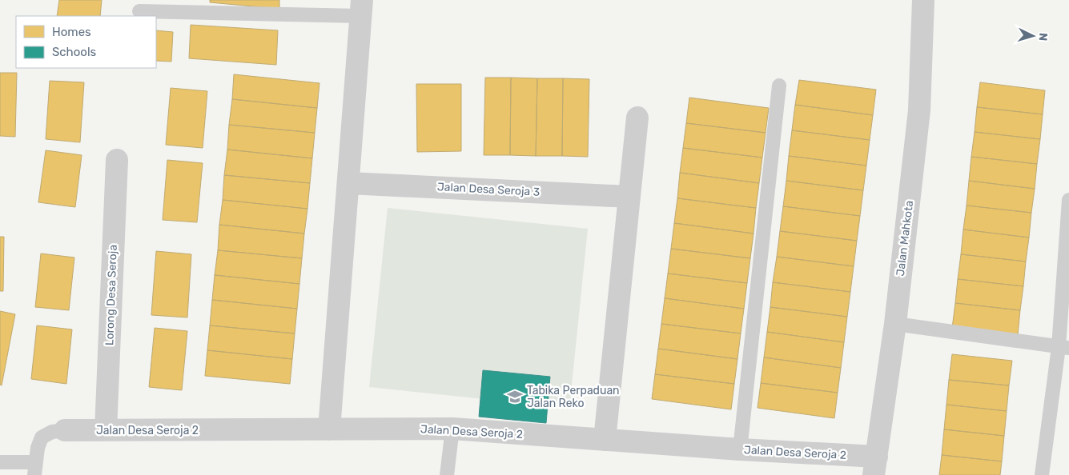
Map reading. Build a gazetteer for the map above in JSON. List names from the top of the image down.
{
  "streets": {
    "street": [
      "Jalan Desa Seroja 3",
      "Jalan Mahkota",
      "Lorong Desa Seroja",
      "Jalan Desa Seroja 2"
    ]
  },
  "crossings": [
    ["Jalan Mahkota", "Jalan Desa Seroja 2"],
    ["Lorong Desa Seroja", "Jalan Desa Seroja 2"]
  ],
  "places": {
    "school or university": ["Tabika Perpaduan Jalan Reko"]
  },
  "legend": ["Homes", "Schools"],
  "north": "right"
}
